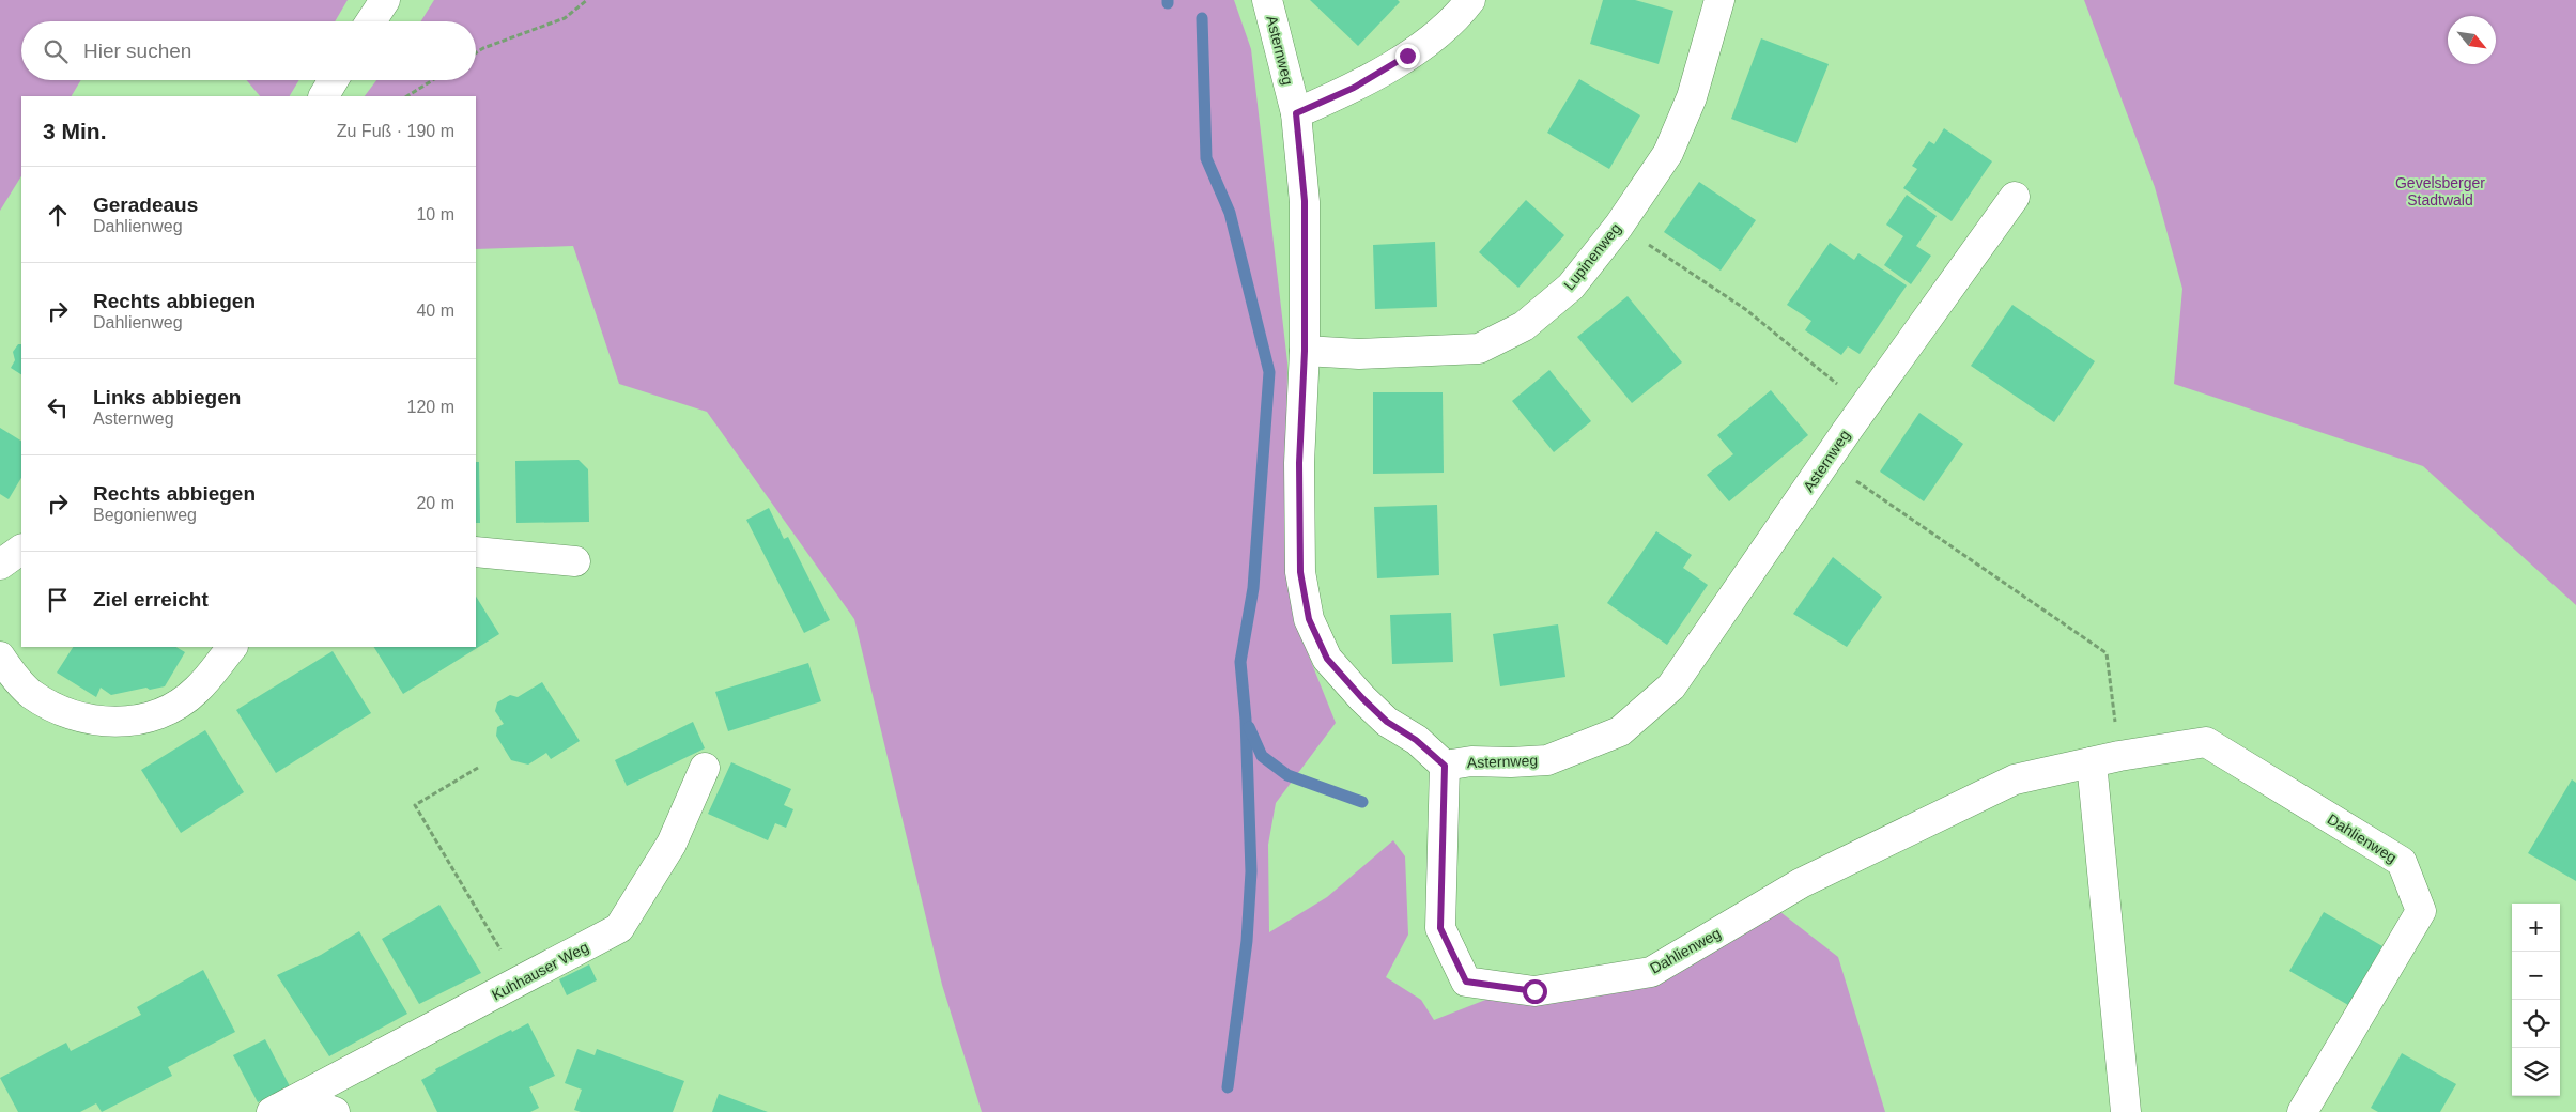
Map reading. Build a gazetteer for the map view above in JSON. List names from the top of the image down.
{
  "streets": {
    "street": [
      "Asternweg",
      "Lupinenweg",
      "Dahlienweg",
      "Kuhhauser Weg"
    ]
  },
  "crossings": [
    ["Asternweg", "Lupinenweg"],
    ["Asternweg", "Dahlienweg"]
  ],
  "parks": ["Gevelsberger Stadtwald"],
  "north": "bottom right",
  "page": {
    "search": "Hier suchen",
    "heading": ["3 Min.", "Zu Fuß · 190 m"],
    "list": [
      ["Geradeaus", "Dahlienweg", "10 m"],
      ["Rechts abbiegen", "Dahlienweg", "40 m"],
      ["Links abbiegen", "Asternweg", "120 m"],
      ["Rechts abbiegen", "Begonienweg", "20 m"],
      "Ziel erreicht"
    ],
    "map_buttons": ["+", "−"]
  }
}
